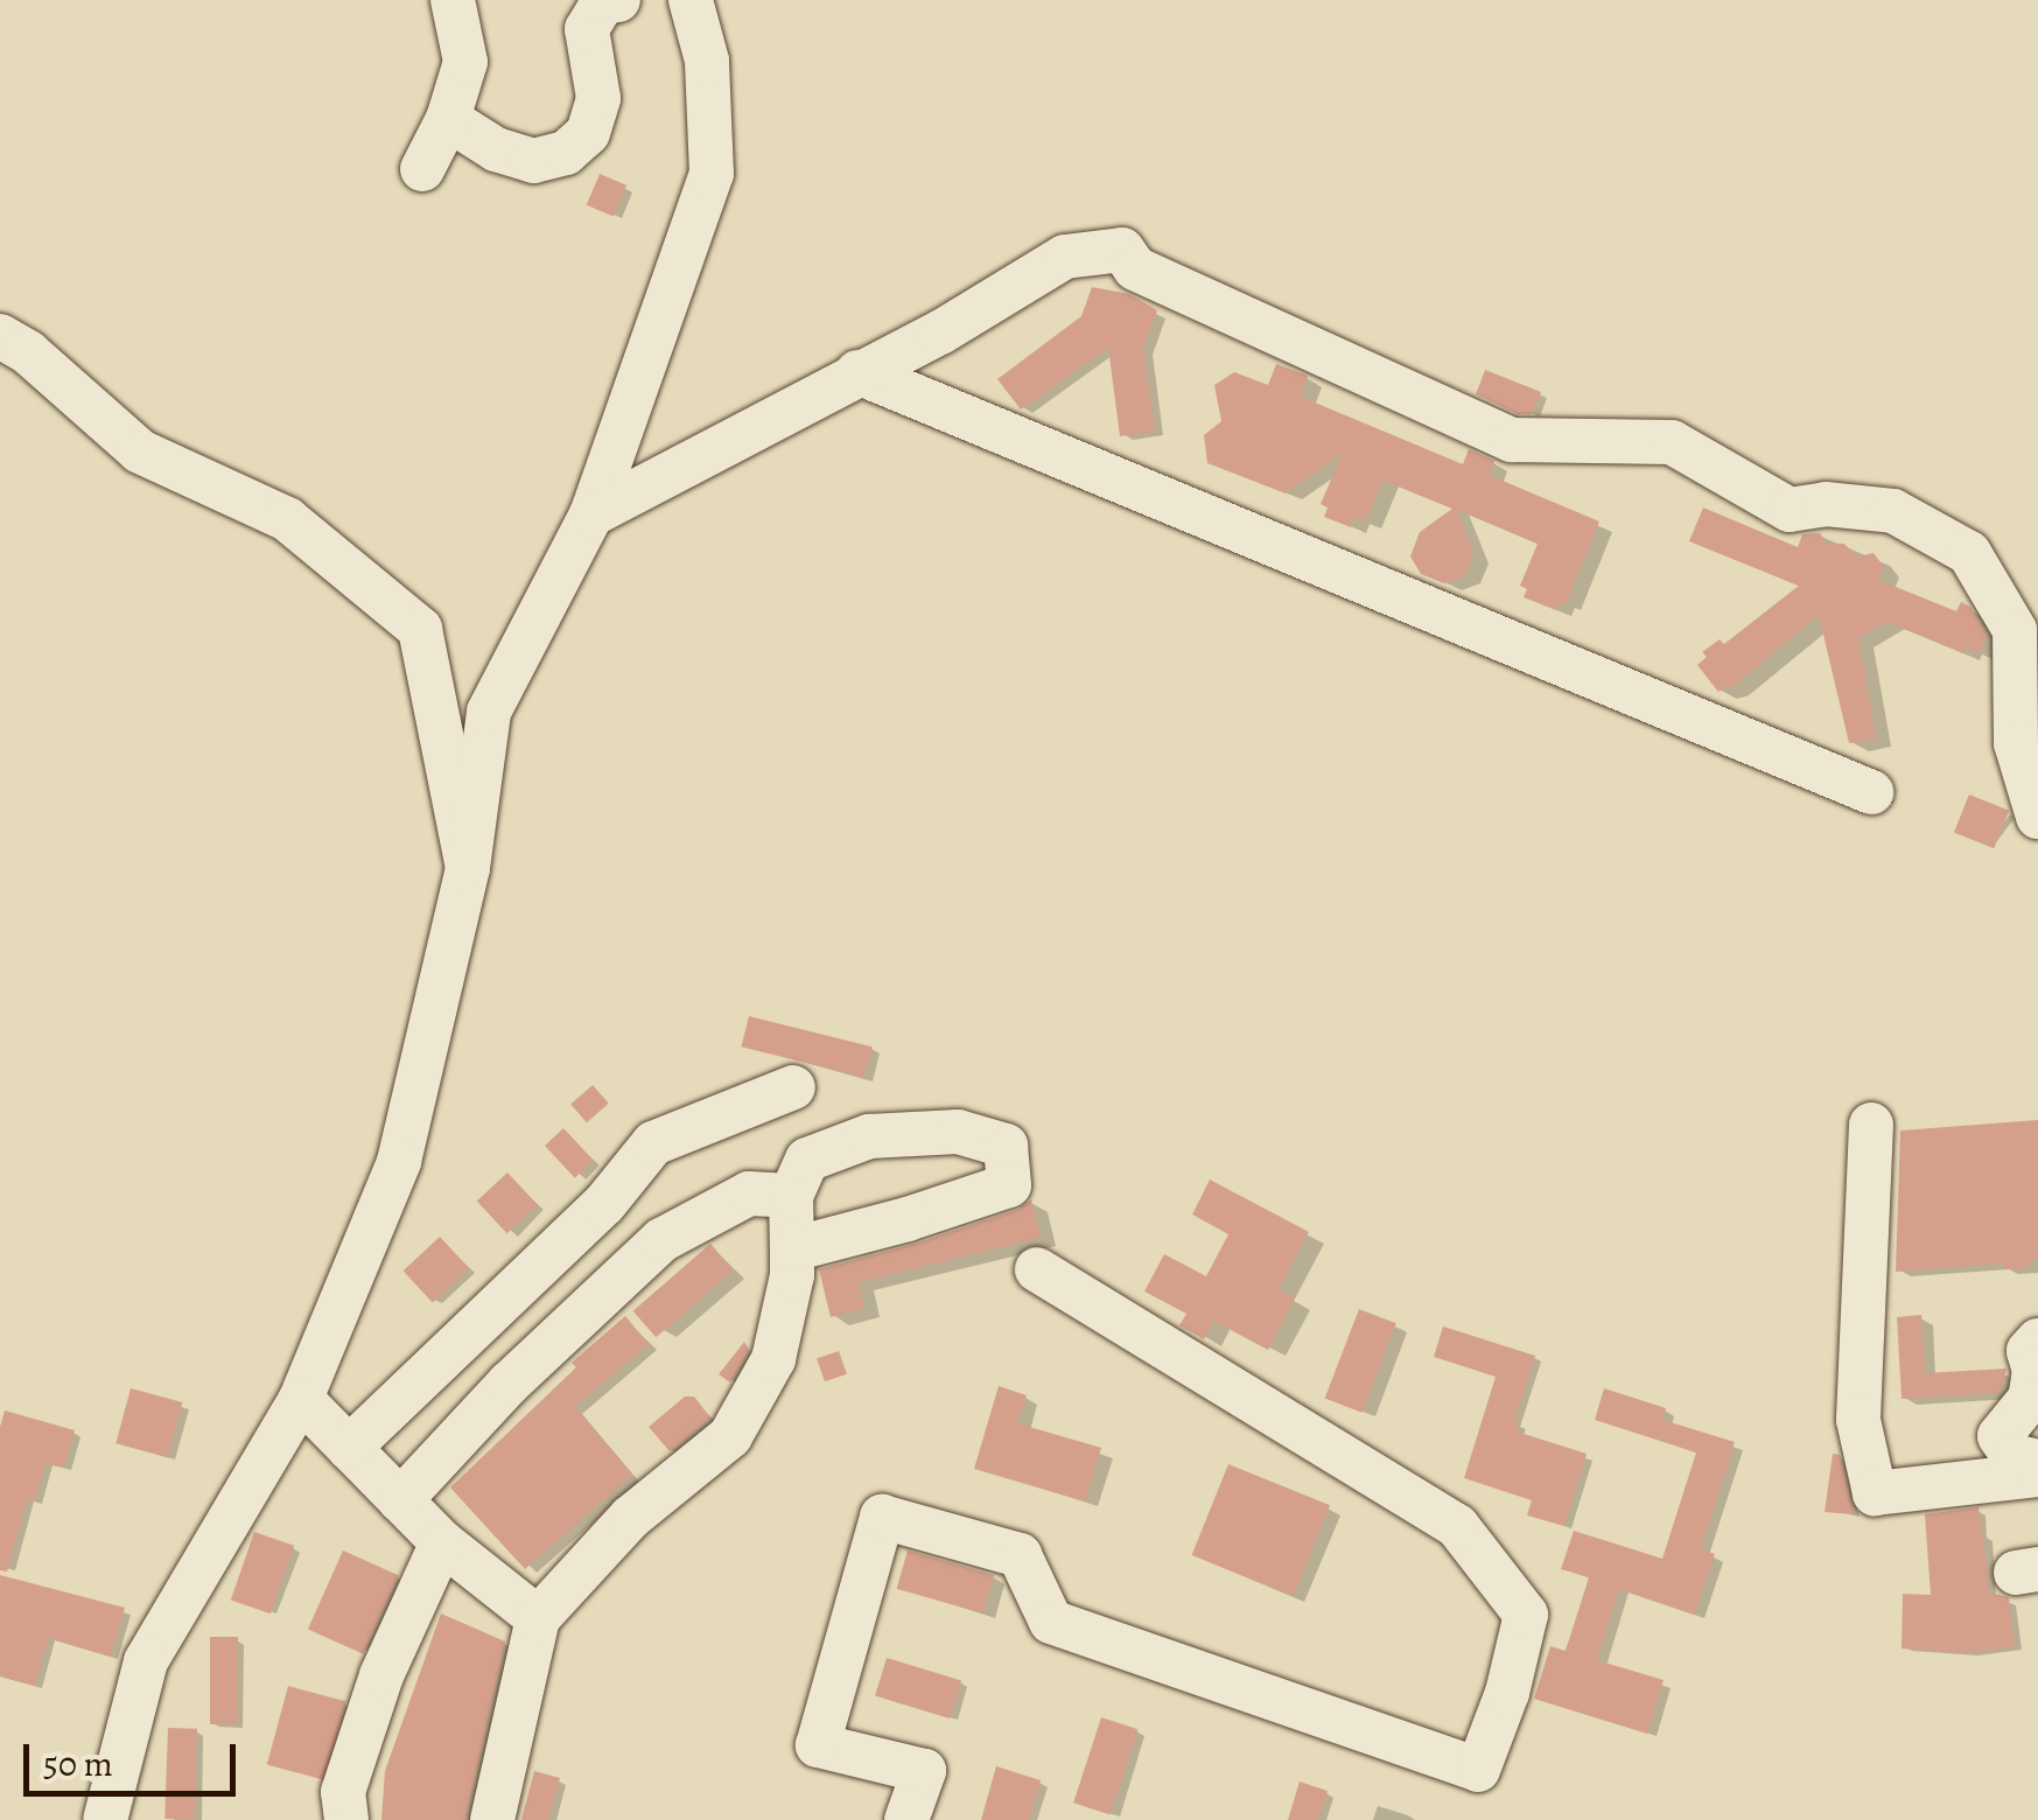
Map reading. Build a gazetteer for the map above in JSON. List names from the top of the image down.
{
  "scale_bar": "50 m"
}
